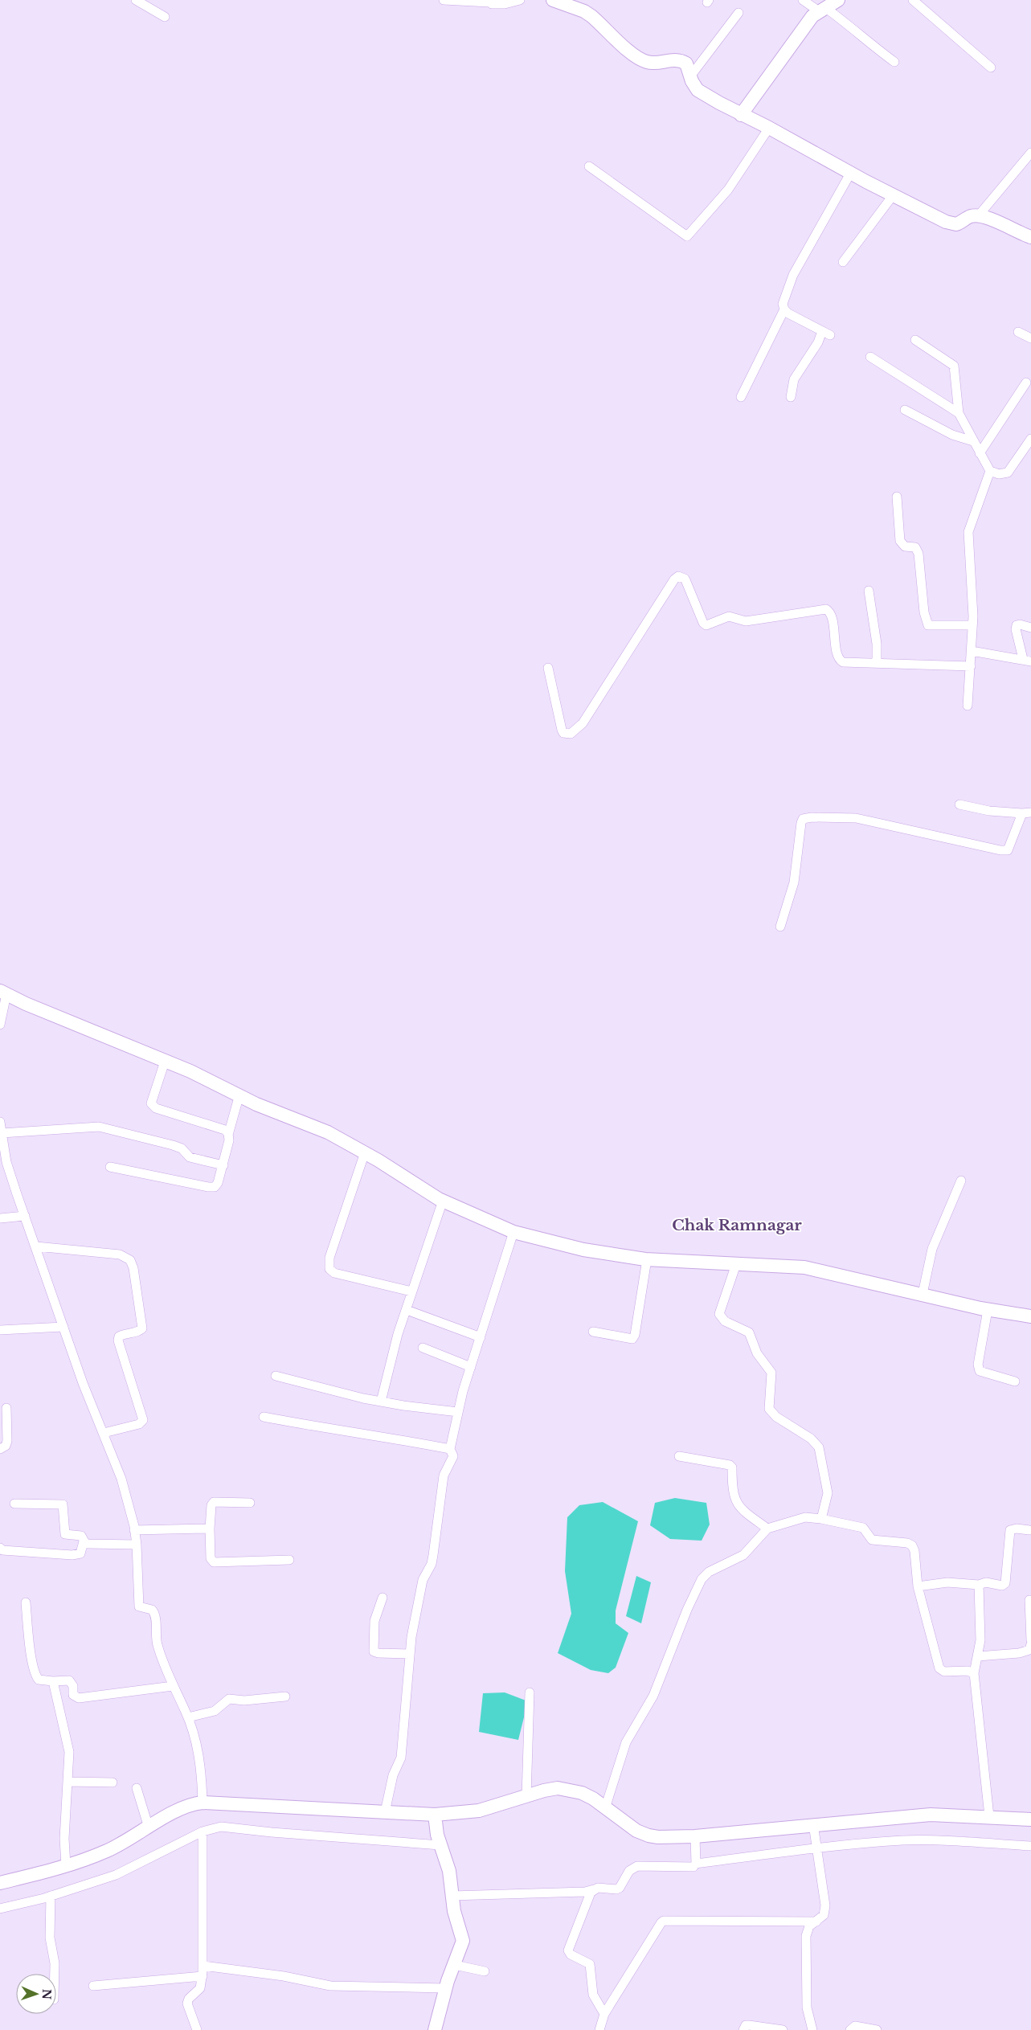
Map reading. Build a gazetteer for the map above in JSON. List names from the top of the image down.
{
  "districts": ["Chak Ramnagar"],
  "north": "right"
}
